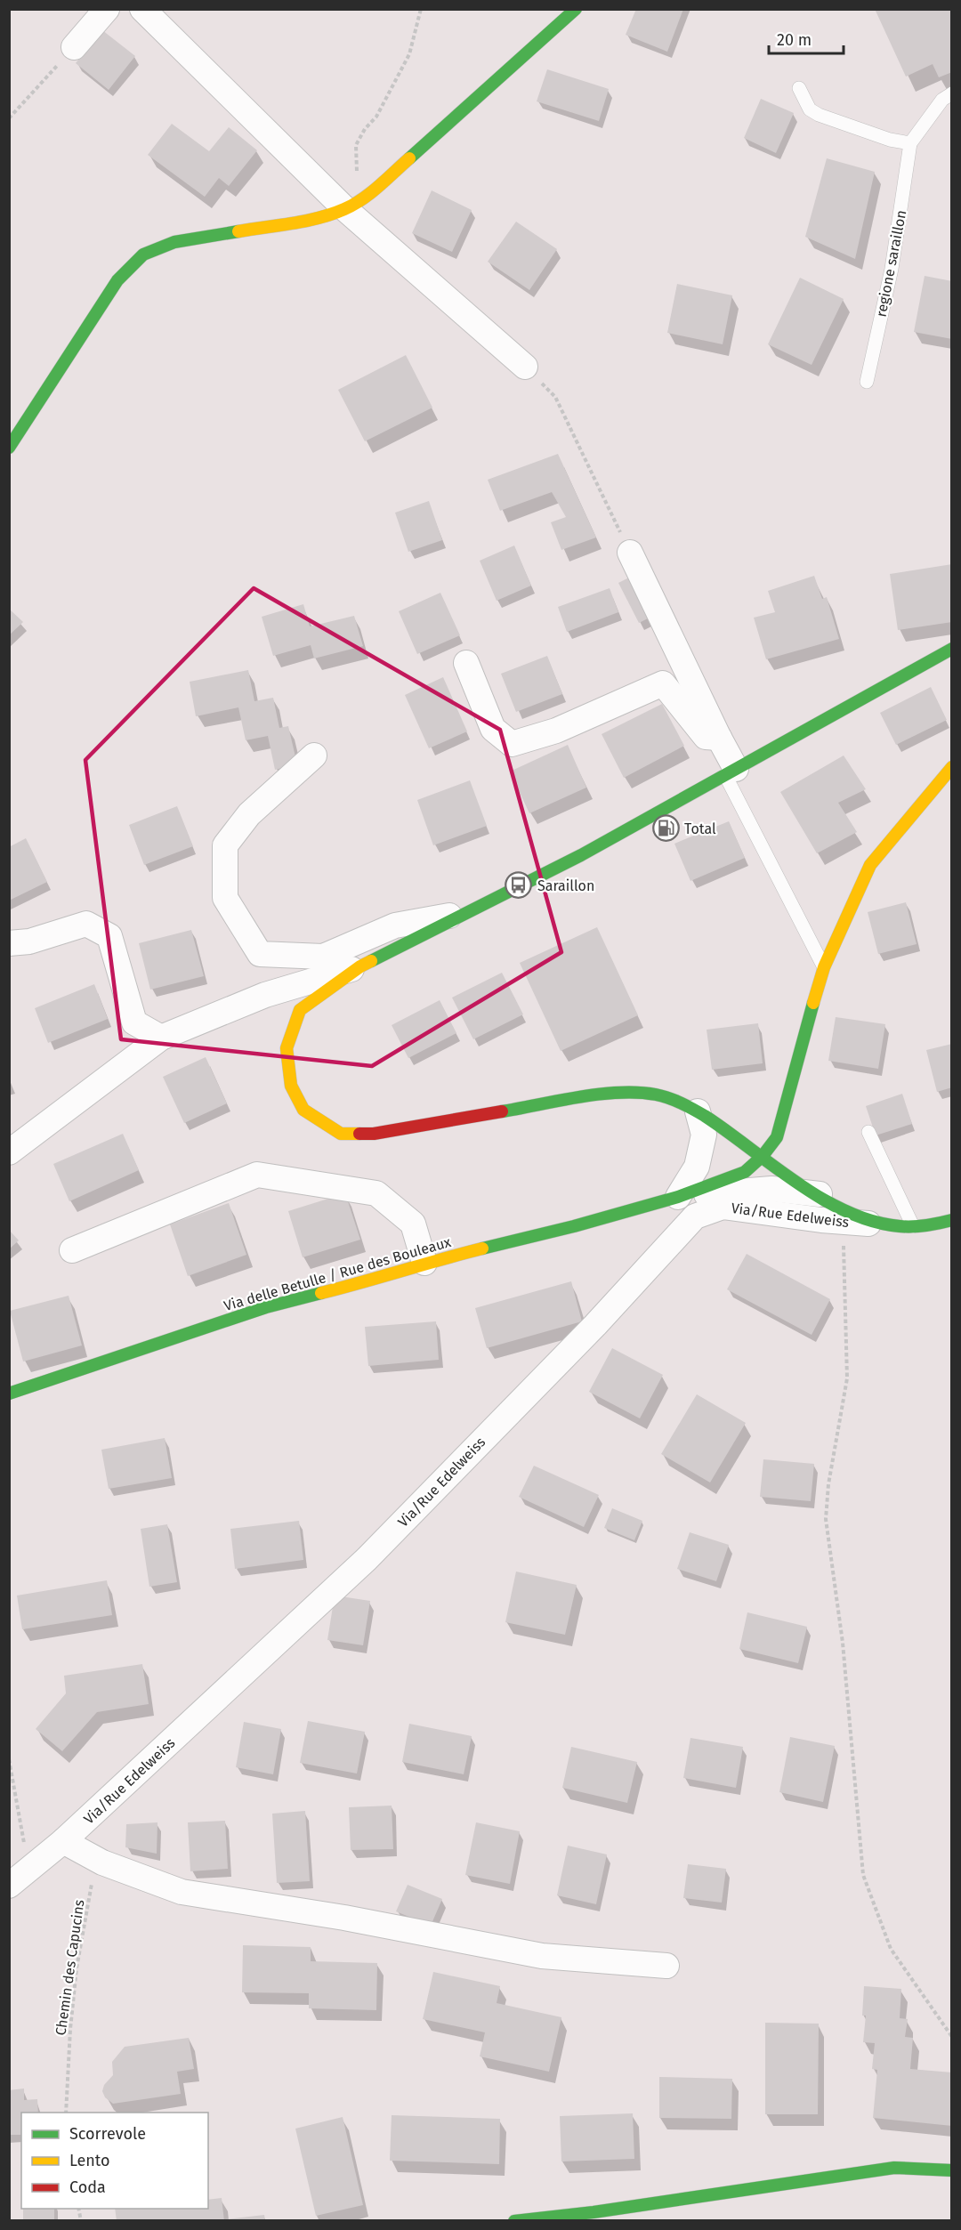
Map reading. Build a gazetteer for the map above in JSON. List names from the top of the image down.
{
  "streets": {
    "main road": ["Via delle Betulle / Rue des Bouleaux"],
    "street": ["Via/Rue Edelweiss"],
    "lane": ["regione saraillon"],
    "path": ["Chemin des Capucins"]
  },
  "places": {
    "fuel station": ["Total"],
    "bus stop": ["Saraillon"]
  },
  "legend": ["Scorrevole", "Lento", "Coda"],
  "scale_bar": "20 m"
}
